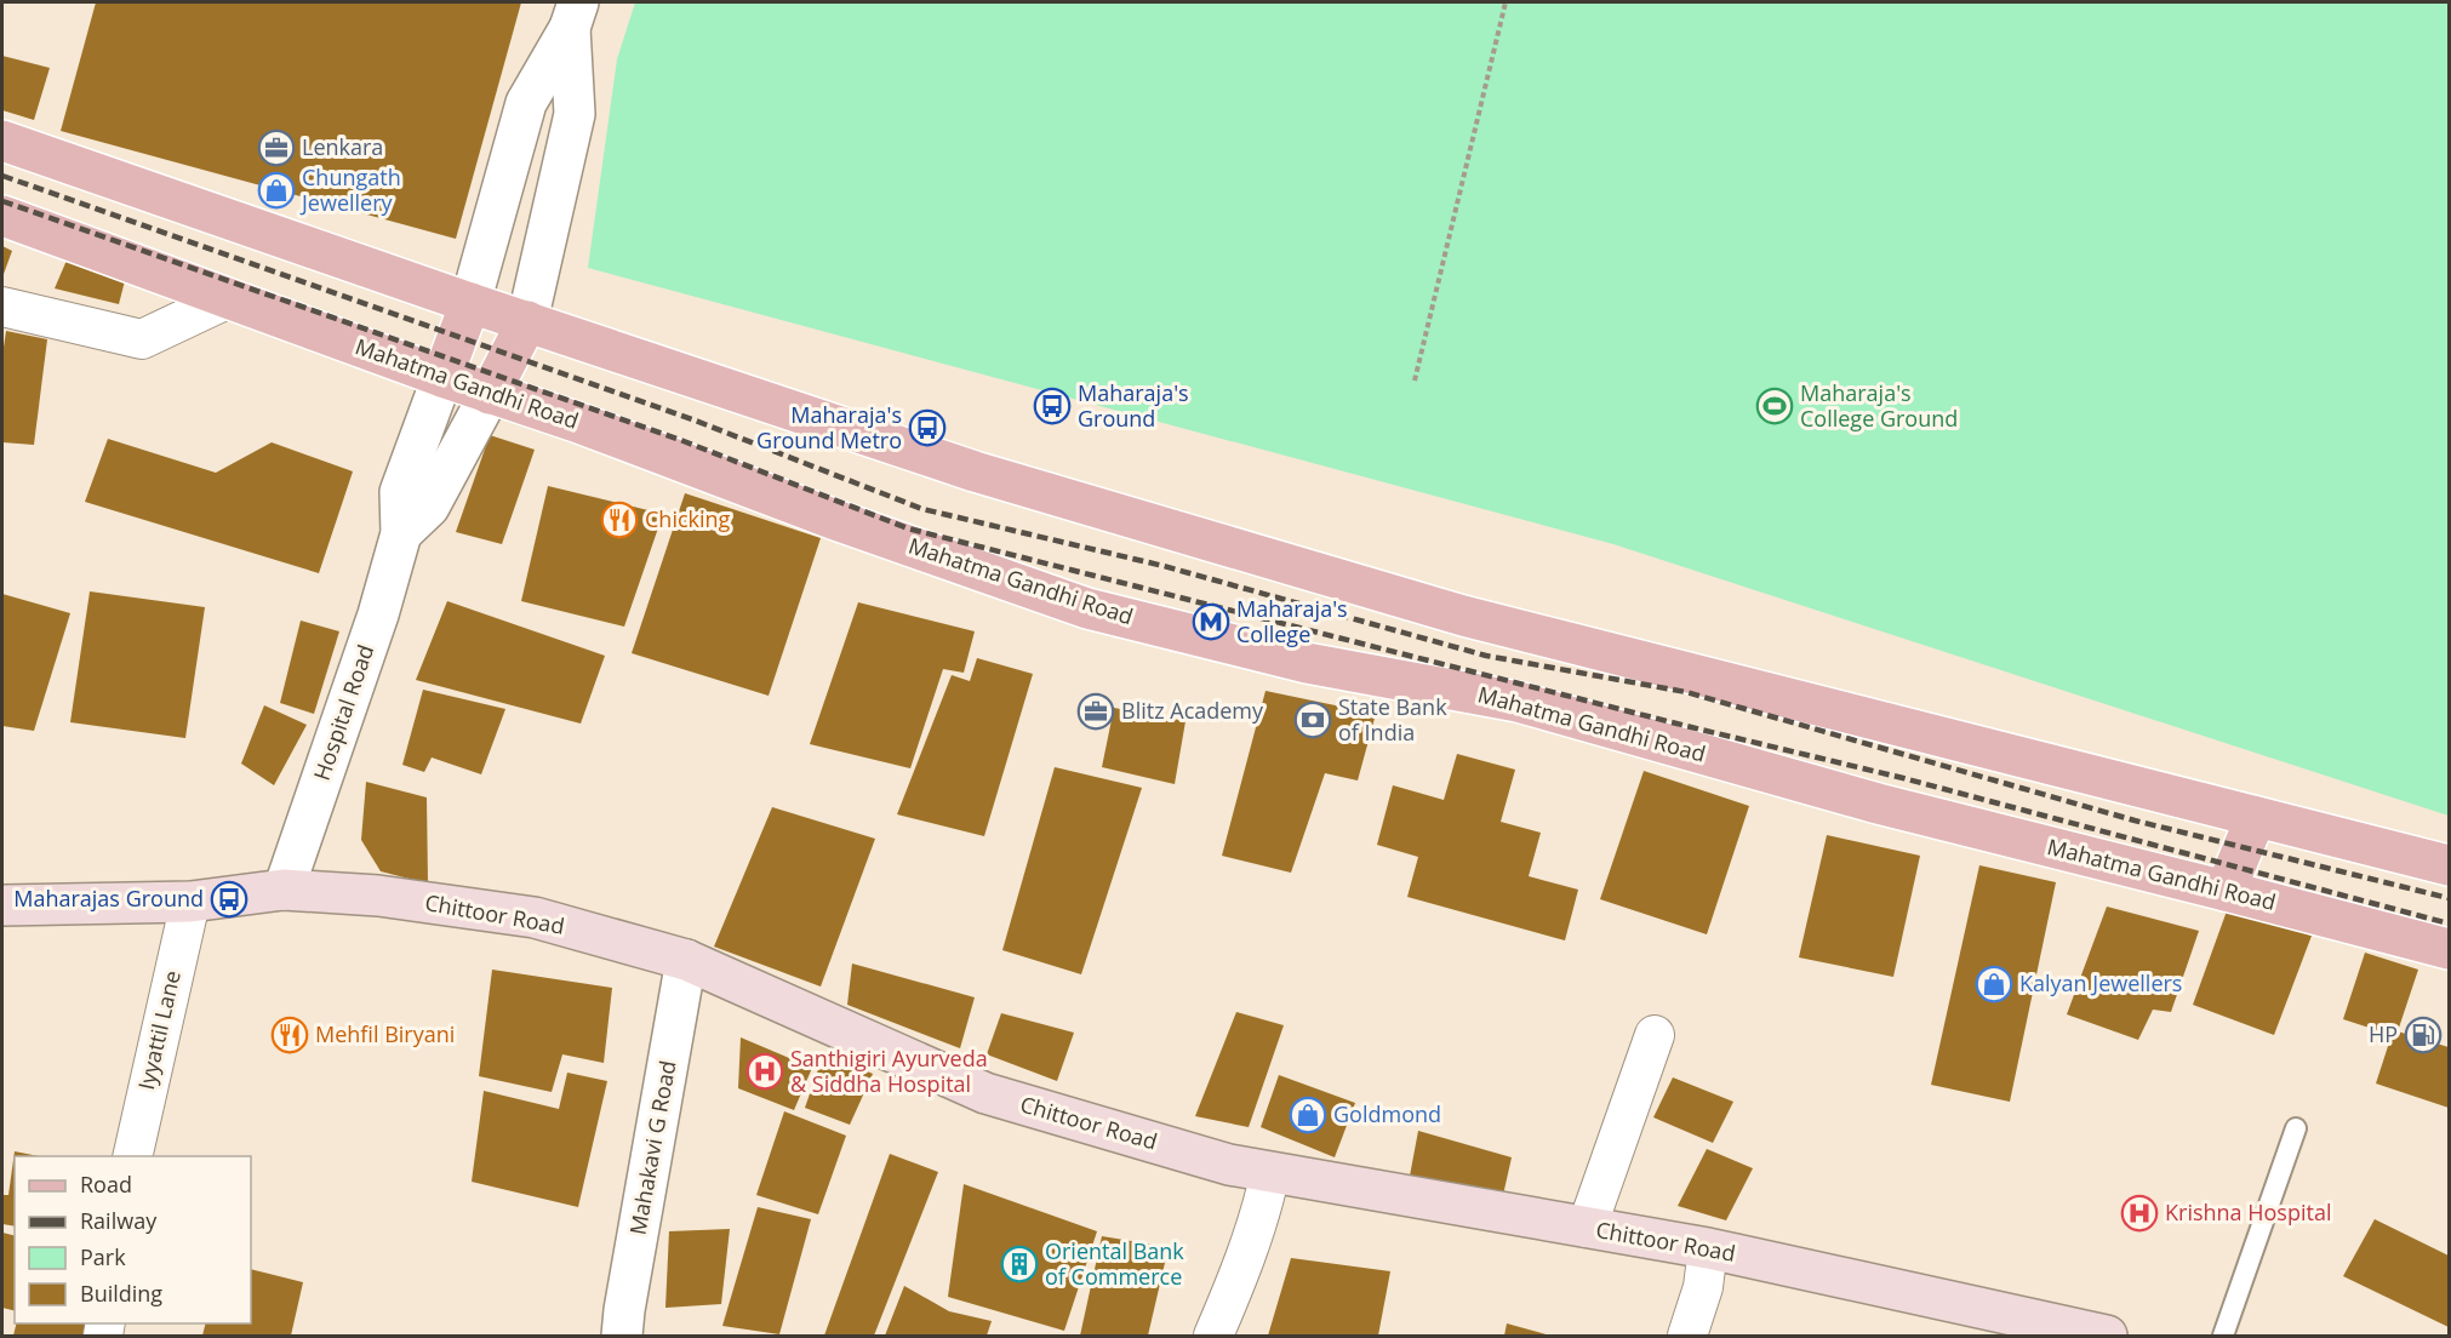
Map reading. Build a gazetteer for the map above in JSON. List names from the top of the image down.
{
  "streets": {
    "main road": ["Mahatma Gandhi Road", "Chittoor Road"],
    "street": ["Hospital Road", "Iyyattil Lane", "Mahakavi G Road"]
  },
  "crossings": [
    ["Mahatma Gandhi Road", "Hospital Road"],
    ["Hospital Road", "Chittoor Road"],
    ["Chittoor Road", "Iyyattil Lane"],
    ["Chittoor Road", "Mahakavi G Road"]
  ],
  "places": {
    "office": ["Lenkara", "Blitz Academy"],
    "shop": ["Chungath Jewellery", "Kalyan Jewellers", "Goldmond"],
    "bus stop": ["Maharaja's Ground", "Maharaja's Ground Metro", "Maharajas Ground"],
    "sports": ["Maharaja's College Ground"],
    "restaurant": ["Chicking", "Mehfil Biryani"],
    "metro station": ["Maharaja's College"],
    "bank": ["State Bank of India"],
    "fuel station": ["HP"],
    "hospital": ["Santhigiri Ayurveda & Siddha Hospital", "Krishna Hospital"],
    "building": ["Oriental Bank of Commerce"]
  },
  "legend": [
    "Road",
    "Railway",
    "Park",
    "Building"
  ]
}
